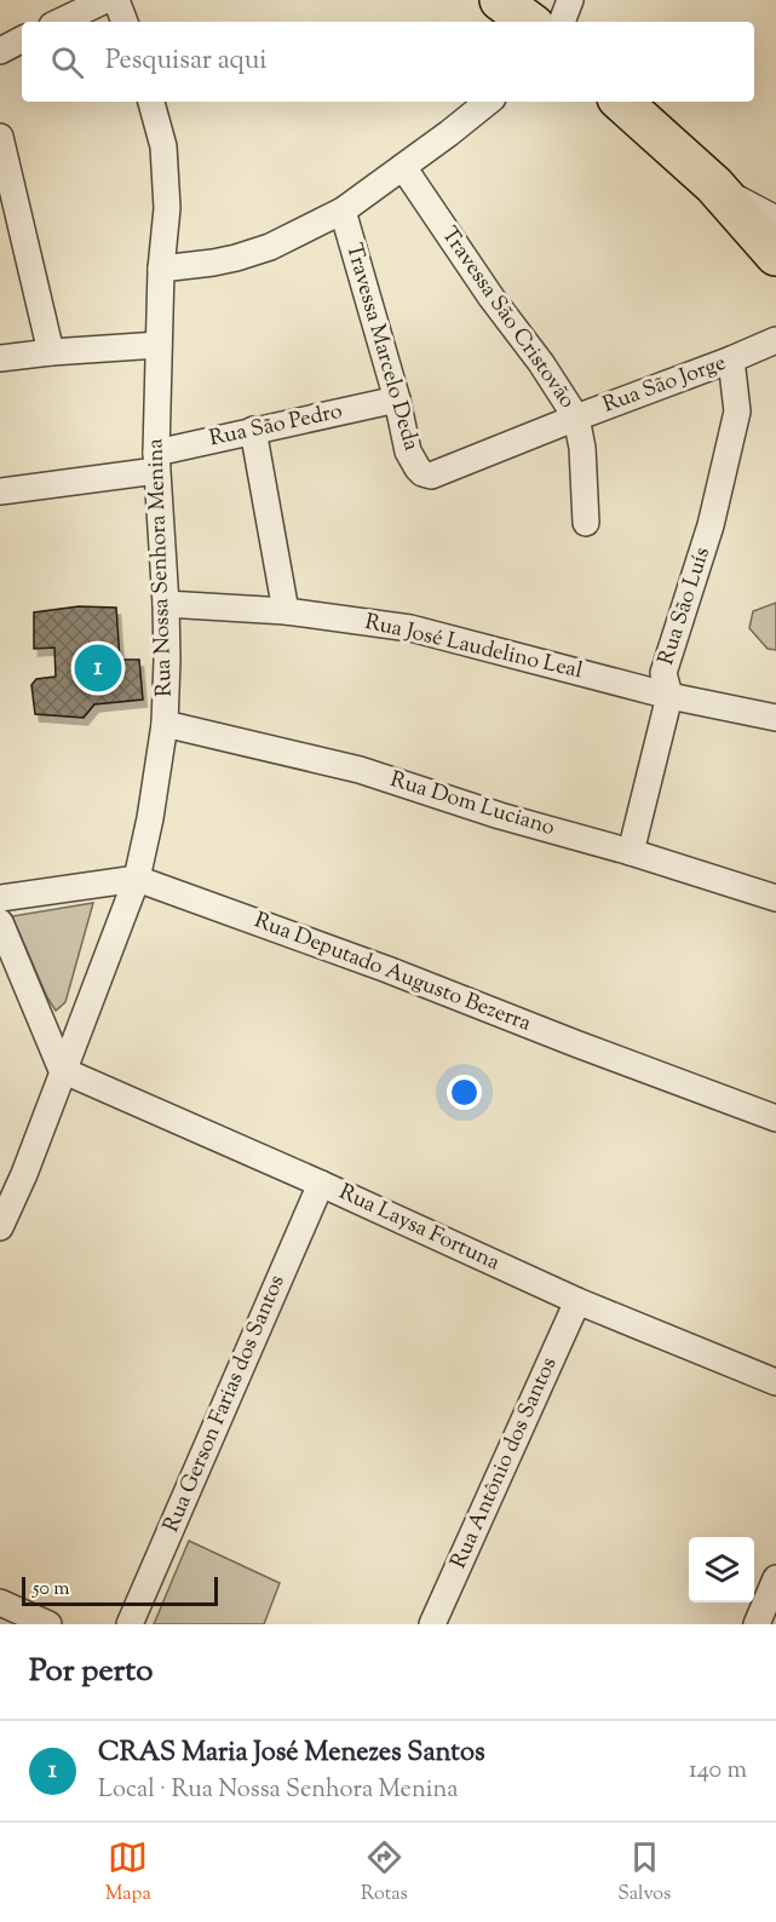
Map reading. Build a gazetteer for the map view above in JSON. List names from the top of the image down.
{
  "streets": {
    "street": [
      "Travessa São Cristovão",
      "Travessa Marcelo Deda",
      "Rua São Jorge",
      "Rua São Pedro",
      "Rua Nossa Senhora Menina",
      "Rua São Luís",
      "Rua José Laudelino Leal",
      "Rua Dom Luciano",
      "Rua Deputado Augusto Bezerra",
      "Rua Laysa Fortuna",
      "Rua Gerson Farias dos Santos",
      "Rua Antônio dos Santos"
    ]
  },
  "crossings": [
    ["Travessa São Cristovão", "Rua São Jorge"],
    ["Travessa Marcelo Deda", "Rua São Jorge"],
    ["Travessa Marcelo Deda", "Rua São Pedro"],
    ["Rua São Jorge", "Rua São Luís"],
    ["Rua São Pedro", "Rua Nossa Senhora Menina"],
    ["Rua Nossa Senhora Menina", "Rua José Laudelino Leal"],
    ["Rua Nossa Senhora Menina", "Rua Dom Luciano"],
    ["Rua Nossa Senhora Menina", "Rua Deputado Augusto Bezerra"],
    ["Rua Nossa Senhora Menina", "Rua Laysa Fortuna"],
    ["Rua São Luís", "Rua José Laudelino Leal"],
    ["Rua São Luís", "Rua Dom Luciano"],
    ["Rua Laysa Fortuna", "Rua Gerson Farias dos Santos"],
    ["Rua Laysa Fortuna", "Rua Antônio dos Santos"]
  ],
  "scale_bar": "50 m",
  "page": {
    "search": "Pesquisar aqui",
    "pins": "1",
    "scale": "50 m",
    "heading": "Por perto",
    "list": [
      {
        "mark": "1",
        "name": "CRAS Maria José Menezes Santos",
        "note": "Local · Rua Nossa Senhora Menina",
        "value": "140 m"
      }
    ],
    "nav": ["Mapa", "Rotas", "Salvos"]
  }
}
